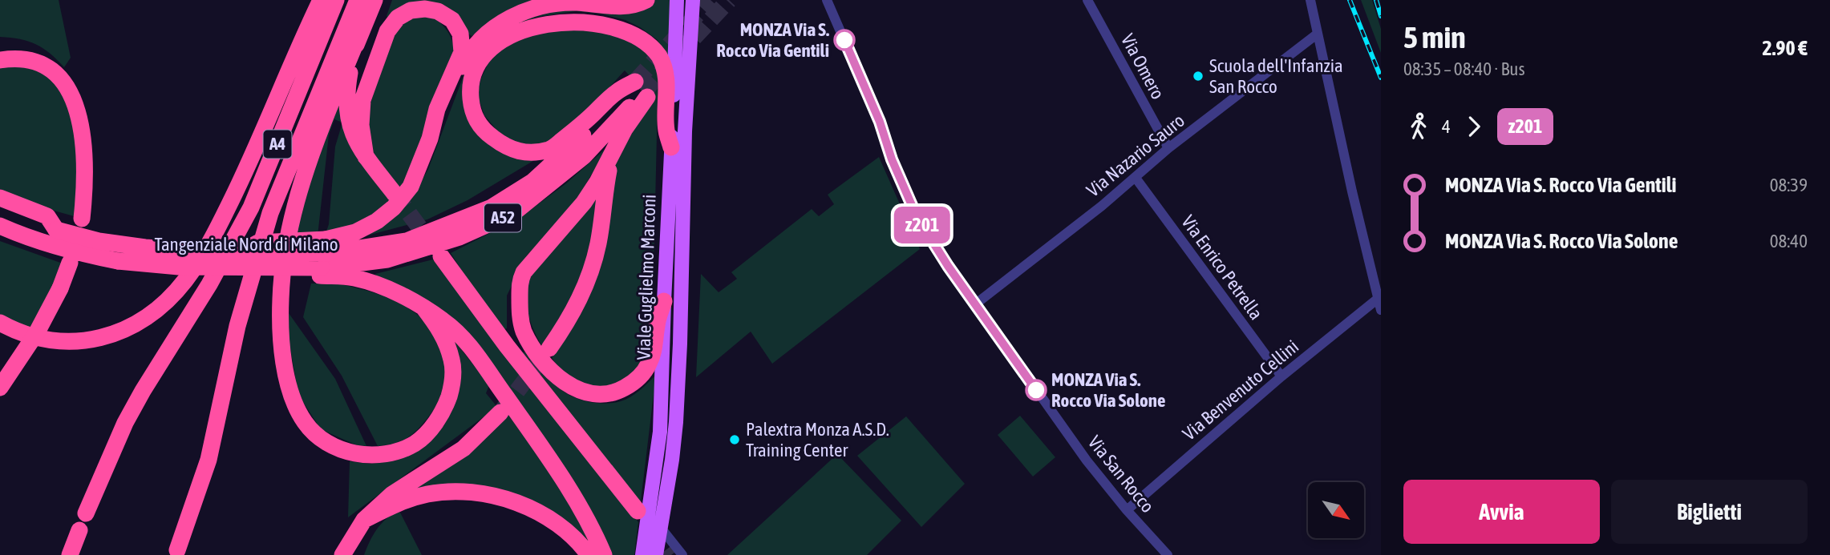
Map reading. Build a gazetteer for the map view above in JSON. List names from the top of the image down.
{
  "streets": {
    "highway": ["A4", "A52", "Tangenziale Nord di Milano"],
    "main road": ["Viale Guglielmo Marconi"],
    "street": [
      "Via Omero",
      "Via Nazario Sauro",
      "Via Enrico Petrella",
      "Via Benvenuto Cellini",
      "Via San Rocco"
    ]
  },
  "crossings": [
    ["Via Omero", "Via Nazario Sauro"],
    ["Via Nazario Sauro", "Via Enrico Petrella"],
    ["Via Nazario Sauro", "Via San Rocco"],
    ["Via Enrico Petrella", "Via Benvenuto Cellini"],
    ["Via Benvenuto Cellini", "Via San Rocco"]
  ],
  "places": [
    "MONZA Via S. Rocco Via Gentili",
    "Scuola dell'Infanzia San Rocco",
    "MONZA Via S. Rocco Via Solone",
    "Palextra Monza A.S.D. Training Center"
  ],
  "lines": ["bus line z201"],
  "north": "bottom right",
  "page": {
    "on_map": "z201",
    "heading": ["5 min", "08:35 – 08:40 · Bus", "2.90 €"],
    "legs": ["4", "z201"],
    "list": [
      {
        "name": "MONZA Via S. Rocco Via Gentili",
        "value": "08:39"
      },
      {
        "name": "MONZA Via S. Rocco Via Solone",
        "value": "08:40"
      }
    ],
    "buttons": ["Avvia", "Biglietti"]
  }
}
